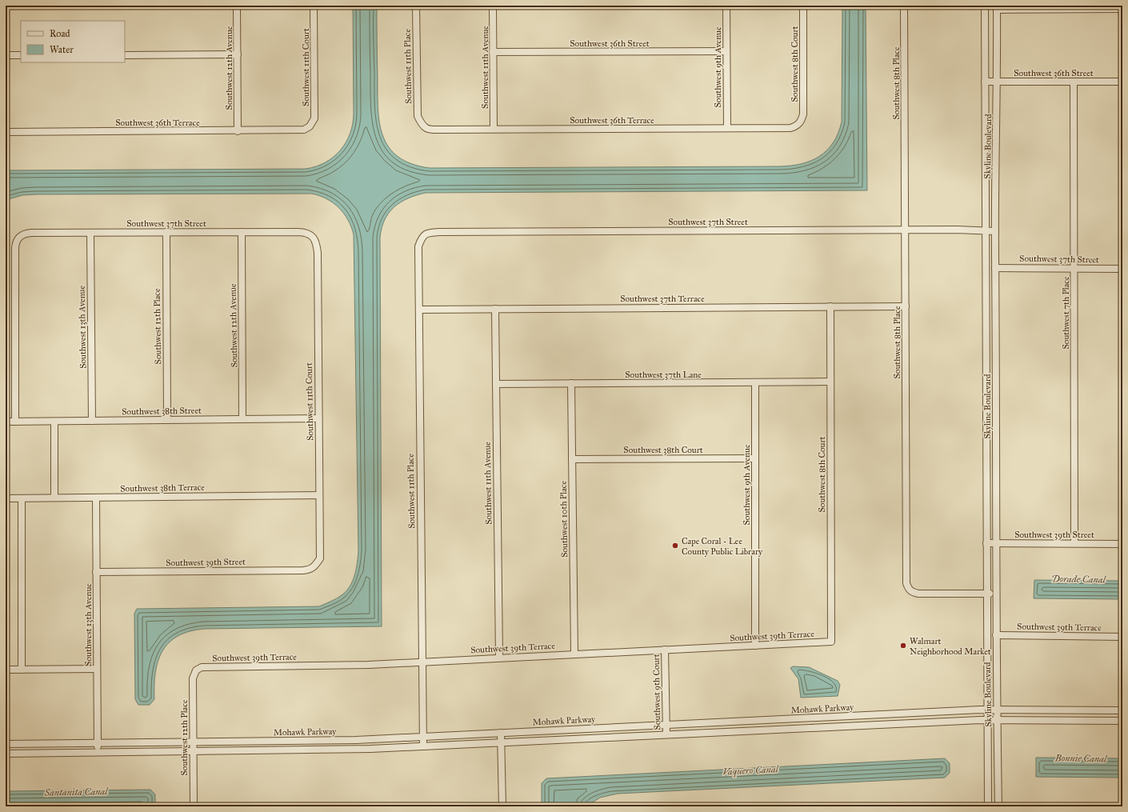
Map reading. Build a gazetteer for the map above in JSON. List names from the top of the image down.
{
  "streets": {
    "street": [
      "Southwest 36th Street",
      "Southwest 8th Court",
      "Southwest 11th Place",
      "Southwest 11th Court",
      "Southwest 11th Avenue",
      "Southwest 9th Avenue",
      "Southwest 12th Avenue",
      "Southwest 8th Place",
      "Southwest 36th Terrace",
      "Skyline Boulevard",
      "Southwest 37th Street",
      "Southwest 37th Terrace",
      "Southwest 7th Place",
      "Southwest 12th Place",
      "Southwest 13th Avenue",
      "Southwest 37th Lane",
      "Southwest 38th Street",
      "Southwest 38th Court",
      "Southwest 38th Terrace",
      "Southwest 10th Place",
      "Southwest 39th Street",
      "Southwest 39th Terrace",
      "Southwest 9th Court",
      "Mohawk Parkway"
    ]
  },
  "crossings": [
    ["Southwest 36th Street", "Southwest 11th Avenue"],
    ["Southwest 36th Street", "Southwest 9th Avenue"],
    ["Southwest 36th Street", "Skyline Boulevard"],
    ["Southwest 36th Street", "Southwest 7th Place"],
    ["Southwest 8th Court", "Southwest 36th Terrace"],
    ["Southwest 8th Court", "Southwest 37th Terrace"],
    ["Southwest 8th Court", "Southwest 37th Lane"],
    ["Southwest 8th Court", "Southwest 39th Terrace"],
    ["Southwest 11th Place", "Southwest 36th Terrace"],
    ["Southwest 11th Place", "Southwest 37th Street"],
    ["Southwest 11th Place", "Southwest 37th Terrace"],
    ["Southwest 11th Place", "Southwest 39th Terrace"],
    ["Southwest 11th Place", "Mohawk Parkway"],
    ["Southwest 11th Court", "Southwest 36th Terrace"],
    ["Southwest 11th Court", "Southwest 37th Street"],
    ["Southwest 11th Court", "Southwest 38th Street"],
    ["Southwest 11th Court", "Southwest 38th Terrace"],
    ["Southwest 11th Court", "Southwest 39th Street"],
    ["Southwest 11th Avenue", "Southwest 36th Terrace"],
    ["Southwest 11th Avenue", "Southwest 37th Terrace"],
    ["Southwest 11th Avenue", "Southwest 37th Lane"],
    ["Southwest 11th Avenue", "Southwest 39th Terrace"],
    ["Southwest 9th Avenue", "Southwest 36th Terrace"],
    ["Southwest 9th Avenue", "Southwest 37th Lane"],
    ["Southwest 9th Avenue", "Southwest 38th Court"],
    ["Southwest 9th Avenue", "Southwest 39th Terrace"],
    ["Southwest 12th Avenue", "Southwest 36th Terrace"],
    ["Southwest 12th Avenue", "Southwest 37th Street"],
    ["Southwest 12th Avenue", "Southwest 38th Street"],
    ["Southwest 8th Place", "Skyline Boulevard"],
    ["Southwest 8th Place", "Southwest 37th Street"],
    ["Southwest 8th Place", "Southwest 37th Terrace"],
    ["Skyline Boulevard", "Southwest 37th Street"],
    ["Skyline Boulevard", "Southwest 39th Street"],
    ["Skyline Boulevard", "Southwest 39th Terrace"],
    ["Skyline Boulevard", "Mohawk Parkway"],
    ["Southwest 37th Street", "Southwest 7th Place"],
    ["Southwest 37th Street", "Southwest 12th Place"],
    ["Southwest 37th Street", "Southwest 13th Avenue"],
    ["Southwest 37th Street", "Southwest 38th Street"],
    ["Southwest 7th Place", "Southwest 39th Street"],
    ["Southwest 12th Place", "Southwest 38th Street"],
    ["Southwest 12th Place", "Southwest 39th Terrace"],
    ["Southwest 12th Place", "Mohawk Parkway"],
    ["Southwest 13th Avenue", "Southwest 38th Street"],
    ["Southwest 13th Avenue", "Southwest 38th Terrace"],
    ["Southwest 13th Avenue", "Southwest 39th Street"],
    ["Southwest 13th Avenue", "Mohawk Parkway"],
    ["Southwest 37th Lane", "Southwest 10th Place"],
    ["Southwest 38th Court", "Southwest 10th Place"],
    ["Southwest 10th Place", "Southwest 39th Terrace"],
    ["Southwest 39th Terrace", "Southwest 9th Court"],
    ["Southwest 9th Court", "Mohawk Parkway"]
  ],
  "water": [
    "Dorade Canal",
    "Bonnie Canal",
    "Vaquero Canal",
    "Santanita Canal"
  ],
  "places": ["Cape Coral - Lee County Public Library", "Walmart Neighborhood Market"],
  "legend": ["Road", "Water"]
}
